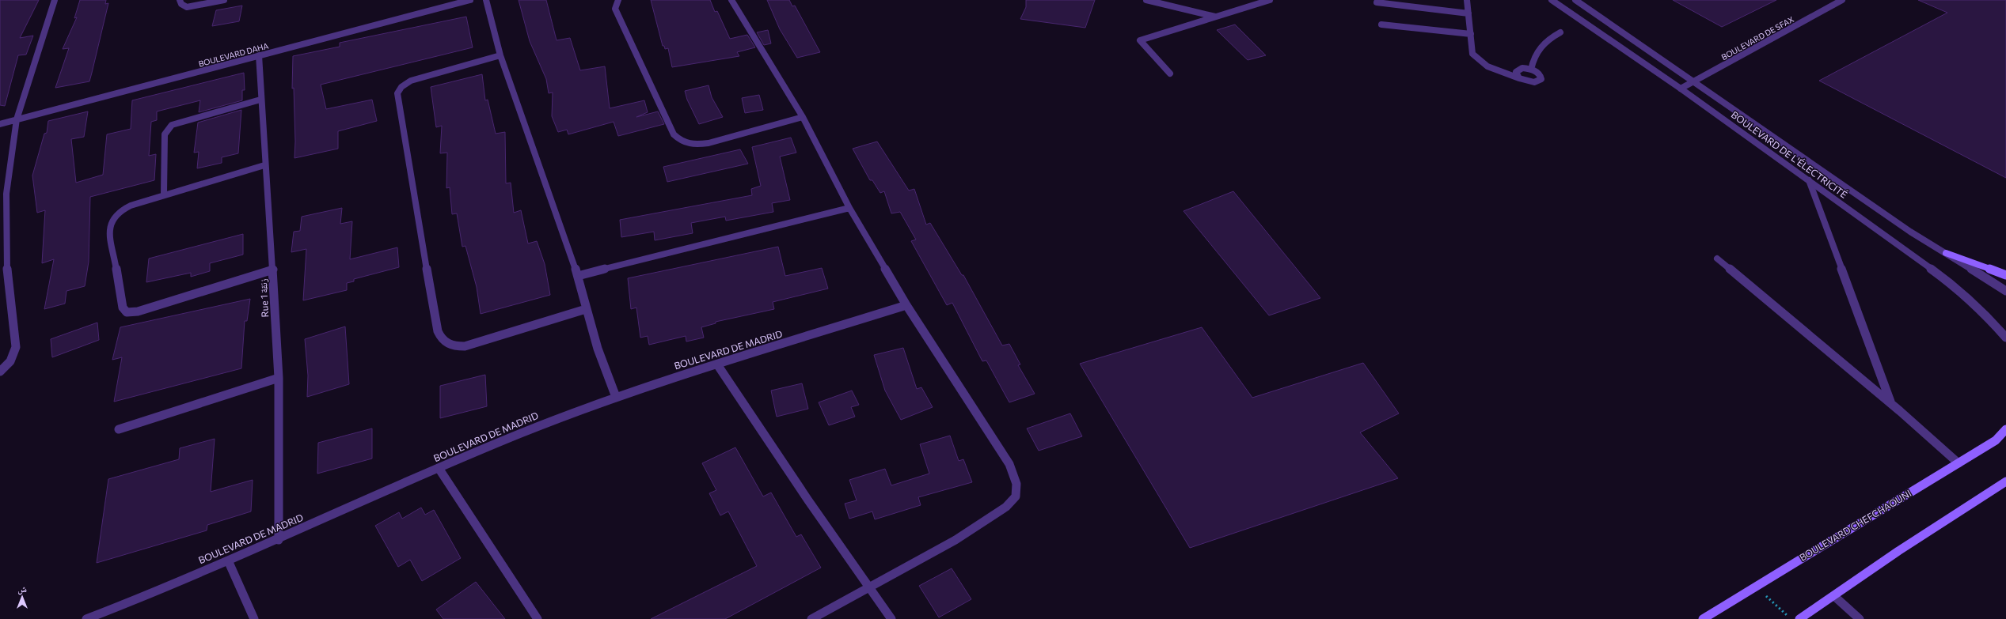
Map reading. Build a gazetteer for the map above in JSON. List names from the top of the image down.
{
  "streets": {
    "street": [
      "BOULEVARD DE SFAX",
      "BOULEVARD DAHA",
      "BOULEVARD DE L'ÉLECTRICITÉ",
      "Rue 1 زنقة",
      "BOULEVARD DE MADRID",
      "BOULEVARD CHEFCHAOUNI"
    ]
  },
  "crossings": [
    ["BOULEVARD DE SFAX", "BOULEVARD DE L'ÉLECTRICITÉ"],
    ["BOULEVARD DAHA", "Rue 1 زنقة"],
    ["Rue 1 زنقة", "BOULEVARD DE MADRID"]
  ],
  "north": "top"
}
